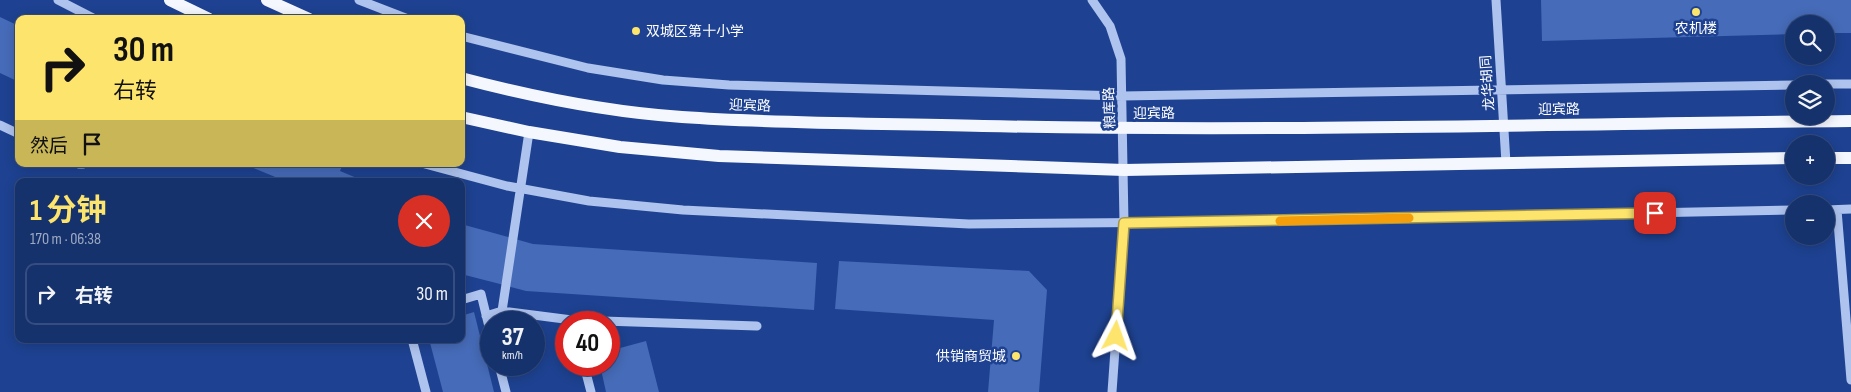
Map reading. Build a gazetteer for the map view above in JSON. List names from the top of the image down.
{
  "streets": {
    "main road": ["迎宾路"],
    "street": ["龙华胡同", "粮库路"]
  },
  "crossings": [
    ["龙华胡同", "迎宾路"],
    ["迎宾路", "粮库路"]
  ],
  "places": ["农机楼", "双城区第十小学", "供销商贸城"],
  "page": {
    "map_buttons": ["+", "−"],
    "turn": ["30 m", "右转"],
    "then": "然后",
    "heading": ["1 分钟", "170 m · 06:38"],
    "list": [
      {
        "name": "右转",
        "value": "30 m"
      }
    ],
    "speed": "37 km/h",
    "limit": "40"
  }
}
